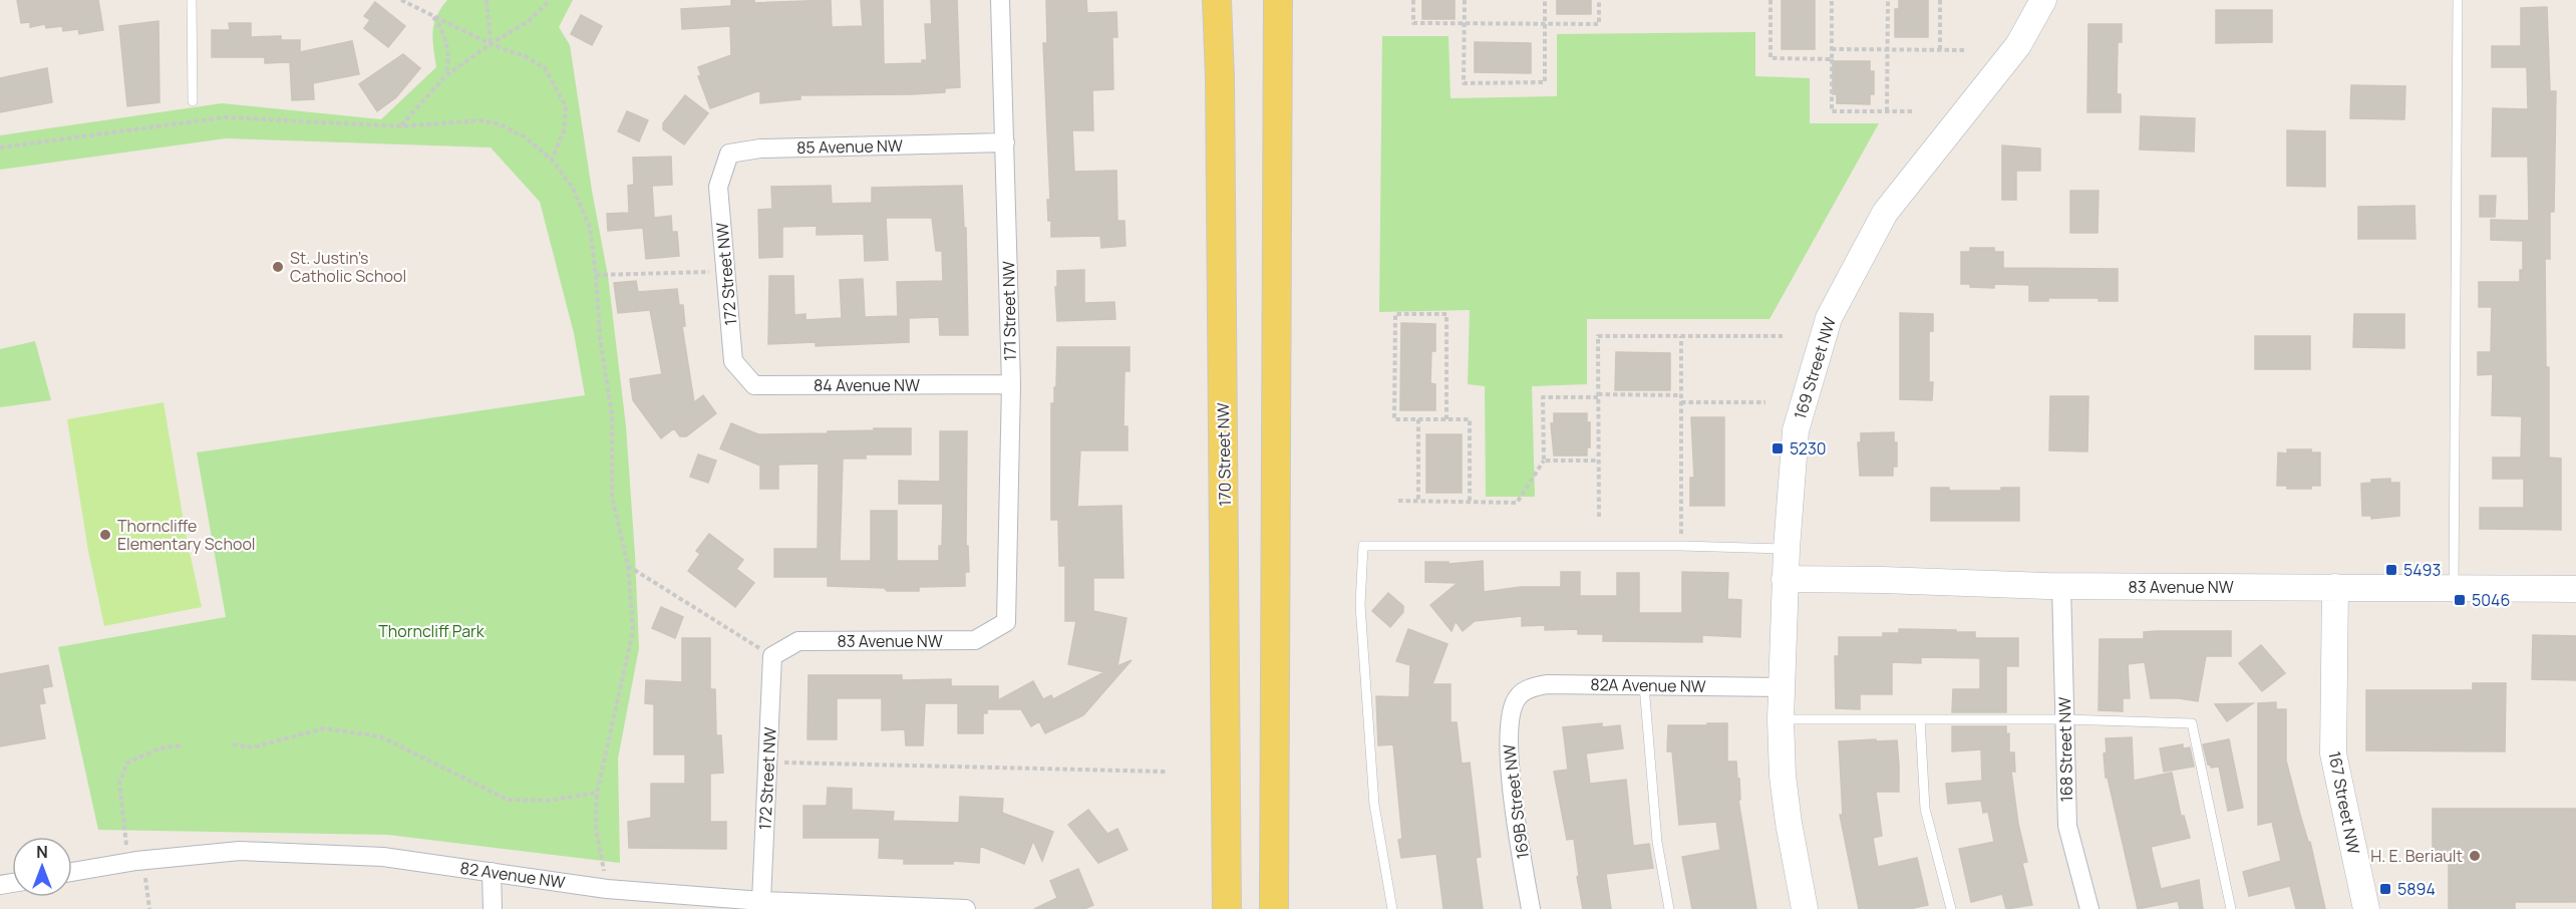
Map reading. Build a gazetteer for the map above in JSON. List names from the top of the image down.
{
  "streets": {
    "main road": ["170 Street NW"],
    "street": [
      "85 Avenue NW",
      "172 Street NW",
      "171 Street NW",
      "169 Street NW",
      "84 Avenue NW",
      "83 Avenue NW",
      "82A Avenue NW",
      "168 Street NW",
      "169B Street NW",
      "167 Street NW",
      "82 Avenue NW"
    ]
  },
  "crossings": [
    ["85 Avenue NW", "172 Street NW"],
    ["85 Avenue NW", "171 Street NW"],
    ["172 Street NW", "84 Avenue NW"],
    ["172 Street NW", "83 Avenue NW"],
    ["172 Street NW", "82 Avenue NW"],
    ["171 Street NW", "84 Avenue NW"],
    ["171 Street NW", "83 Avenue NW"],
    ["169 Street NW", "83 Avenue NW"],
    ["169 Street NW", "82A Avenue NW"],
    ["83 Avenue NW", "168 Street NW"],
    ["83 Avenue NW", "167 Street NW"],
    ["82A Avenue NW", "169B Street NW"]
  ],
  "parks": ["Thorncliff Park"],
  "places": {
    "other": ["St. Justin’s Catholic School", "Thorncliffe Elementary School", "H. E. Beriault"],
    "transit": [
      "5230",
      "5493",
      "5046",
      "5894"
    ]
  },
  "north": "top"
}
